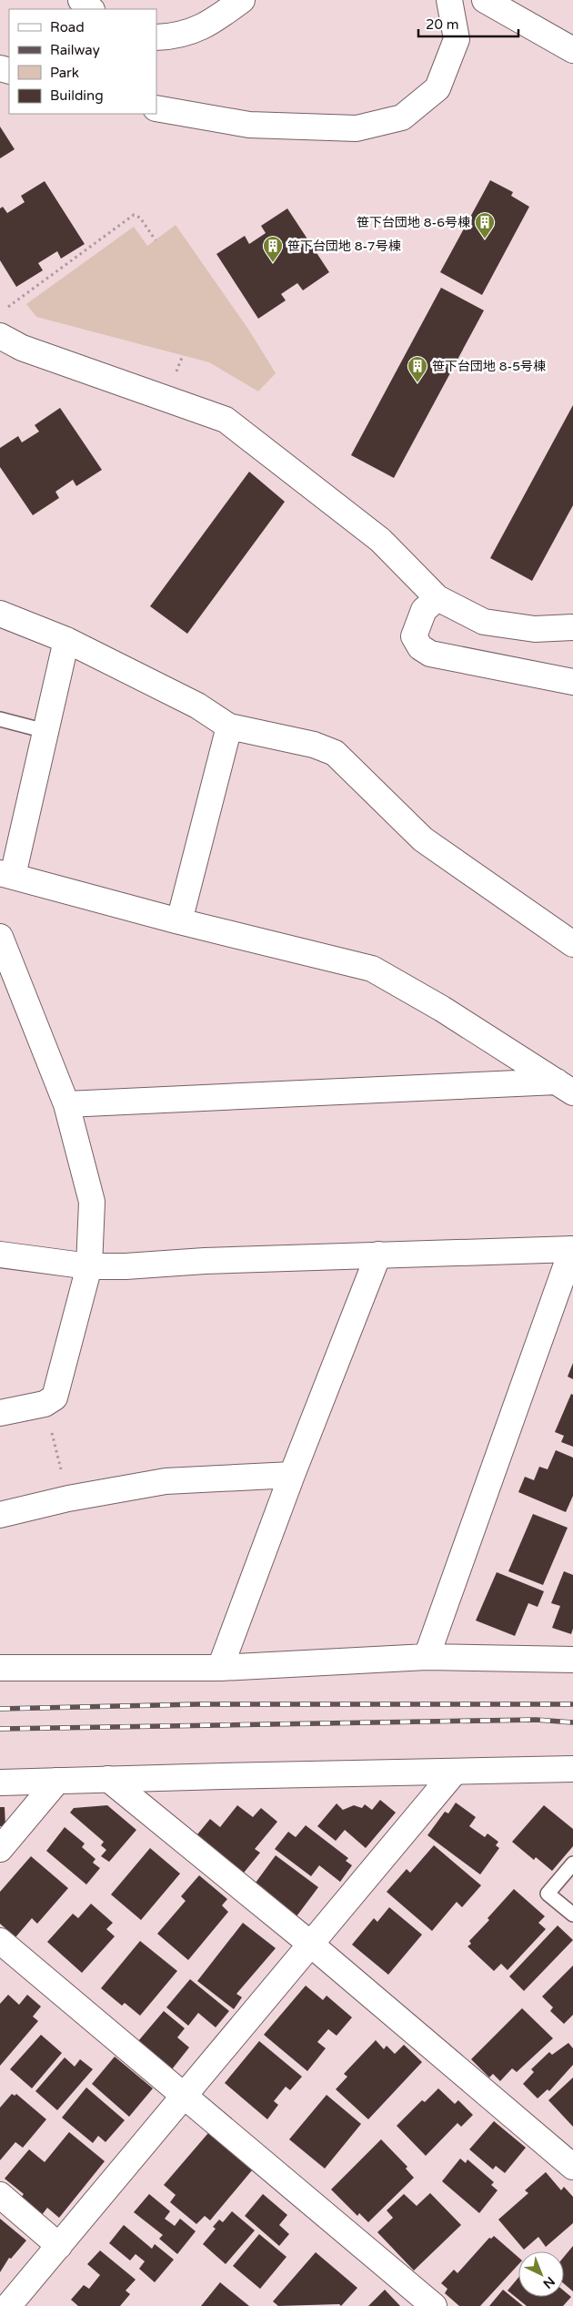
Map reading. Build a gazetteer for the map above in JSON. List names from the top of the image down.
{
  "places": {
    "building": ["笹下台団地 8-6号棟", "笹下台団地 8-7号棟", "笹下台団地 8-5号棟"]
  },
  "legend": [
    "Road",
    "Railway",
    "Park",
    "Building"
  ],
  "scale_bar": "20 m",
  "north": "bottom right"
}
